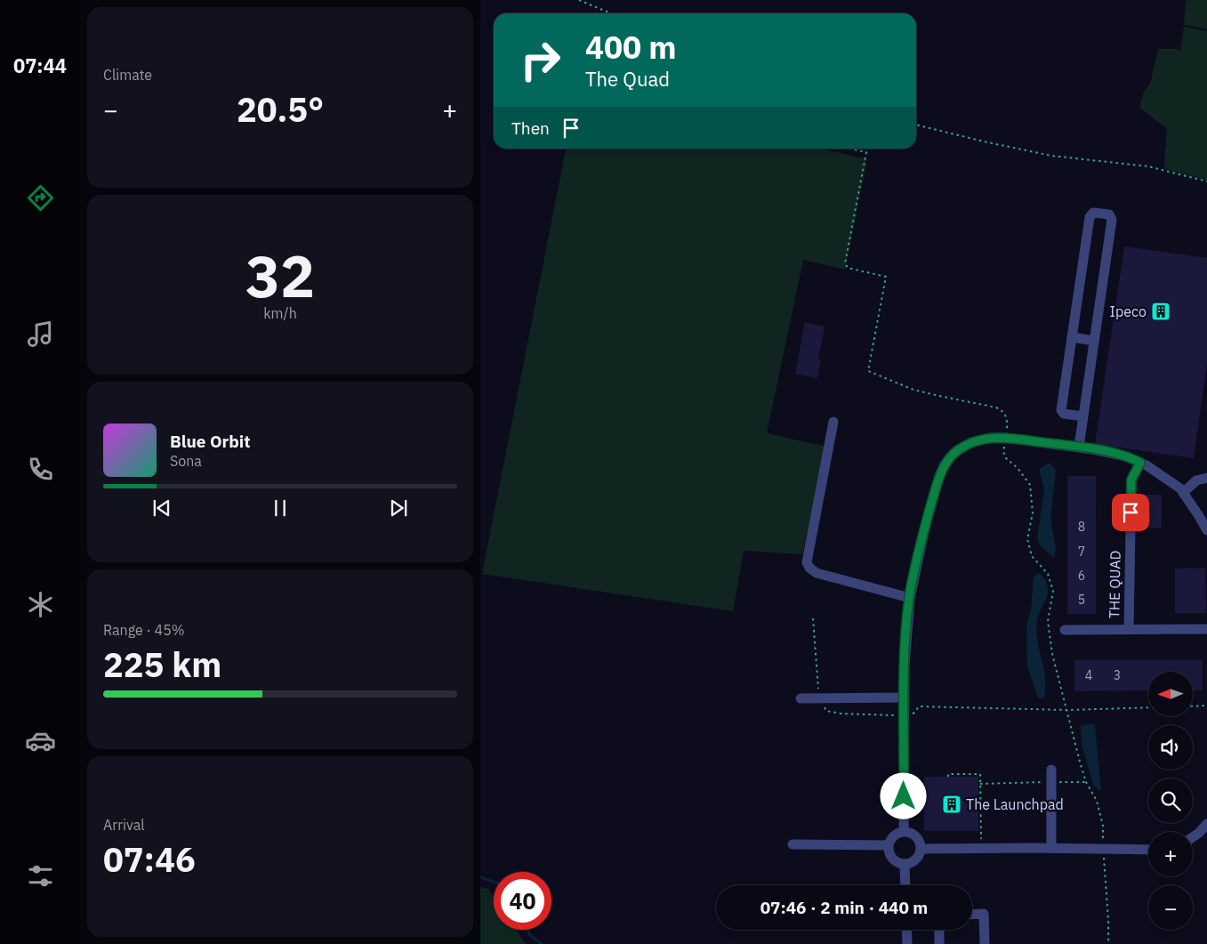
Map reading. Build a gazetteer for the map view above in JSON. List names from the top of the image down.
{
  "streets": {
    "street": ["THE QUAD"]
  },
  "places": {
    "building": ["Ipeco", "The Launchpad"]
  },
  "house_numbers": [
    "8",
    "7",
    "6",
    "5",
    "4",
    "3"
  ],
  "north": "left",
  "page": {
    "tabs": "07:44",
    "tile": [
      "Climate",
      ["32", "km/h"],
      ["Range · 45%", "225 km"],
      ["Arrival", "07:46"]
    ],
    "turn": ["400 m", "The Quad"],
    "heat": ["−", "20.5°", "+"],
    "then": "Then",
    "song": ["Blue Orbit", "Sona"],
    "map_buttons": ["+", "−"],
    "limit": "40",
    "trip": "07:46 · 2 min · 440 m"
  }
}
